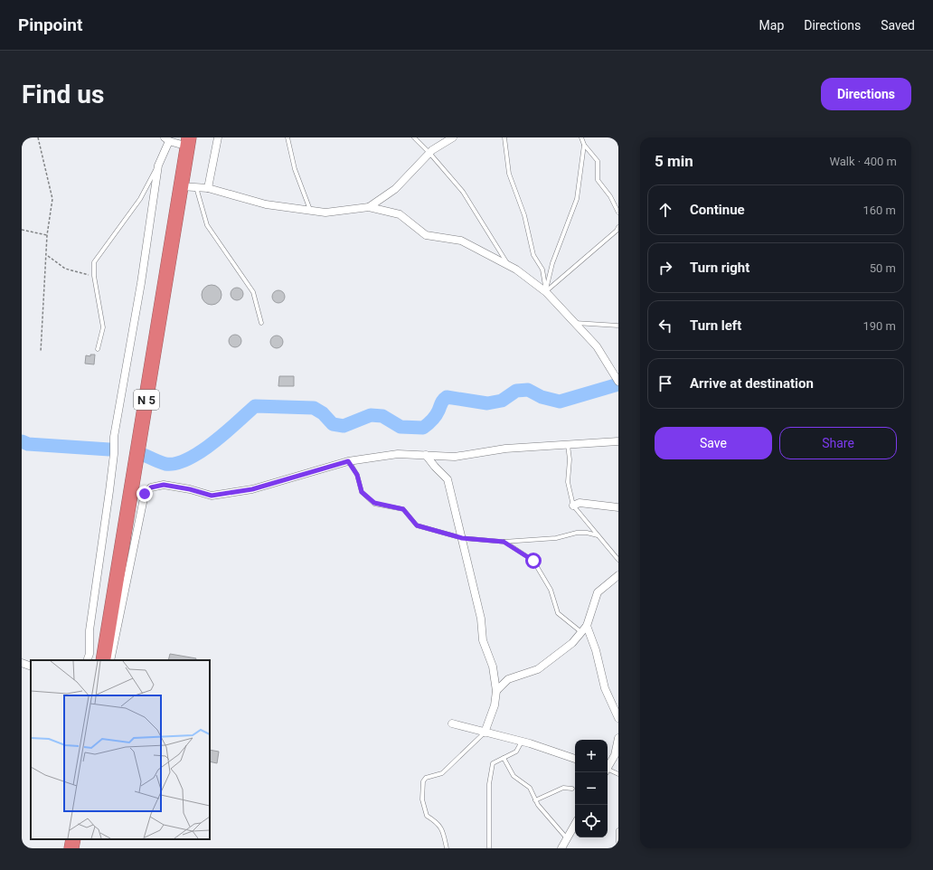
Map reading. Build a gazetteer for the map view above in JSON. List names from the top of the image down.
{
  "streets": {
    "highway": ["N 5"]
  },
  "page": {
    "header": "Pinpoint",
    "nav": ["Map", "Directions", "Saved"],
    "buttons": [
      "Directions",
      ["Save", "Share"]
    ],
    "title": "Find us",
    "heading": ["5 min", "Walk · 400 m"],
    "list": [
      ["Continue", "160 m"],
      ["Turn right", "50 m"],
      ["Turn left", "190 m"],
      "Arrive at destination"
    ],
    "map_buttons": ["+", "−"]
  }
}
